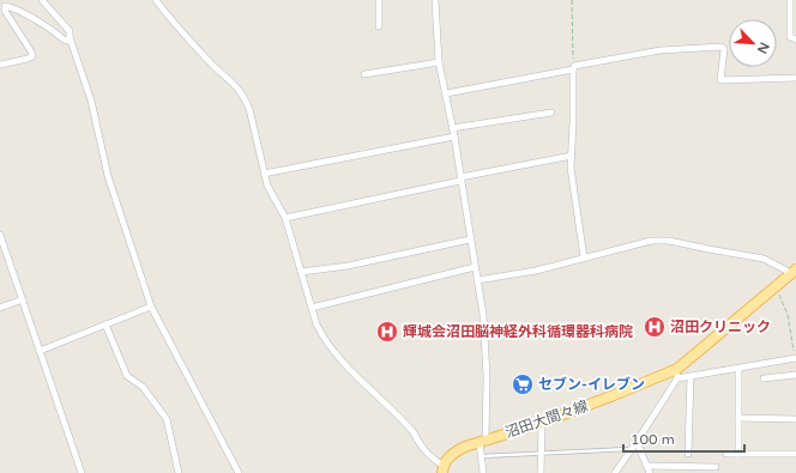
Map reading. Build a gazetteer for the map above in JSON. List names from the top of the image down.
{
  "streets": {
    "main road": ["沼田大間々線"]
  },
  "places": {
    "hospital": ["沼田クリニック", "輝城会沼田脳神経外科循環器科病院"],
    "supermarket": ["セブン-イレブン"]
  },
  "scale_bar": "100 m",
  "north": "bottom right"
}
